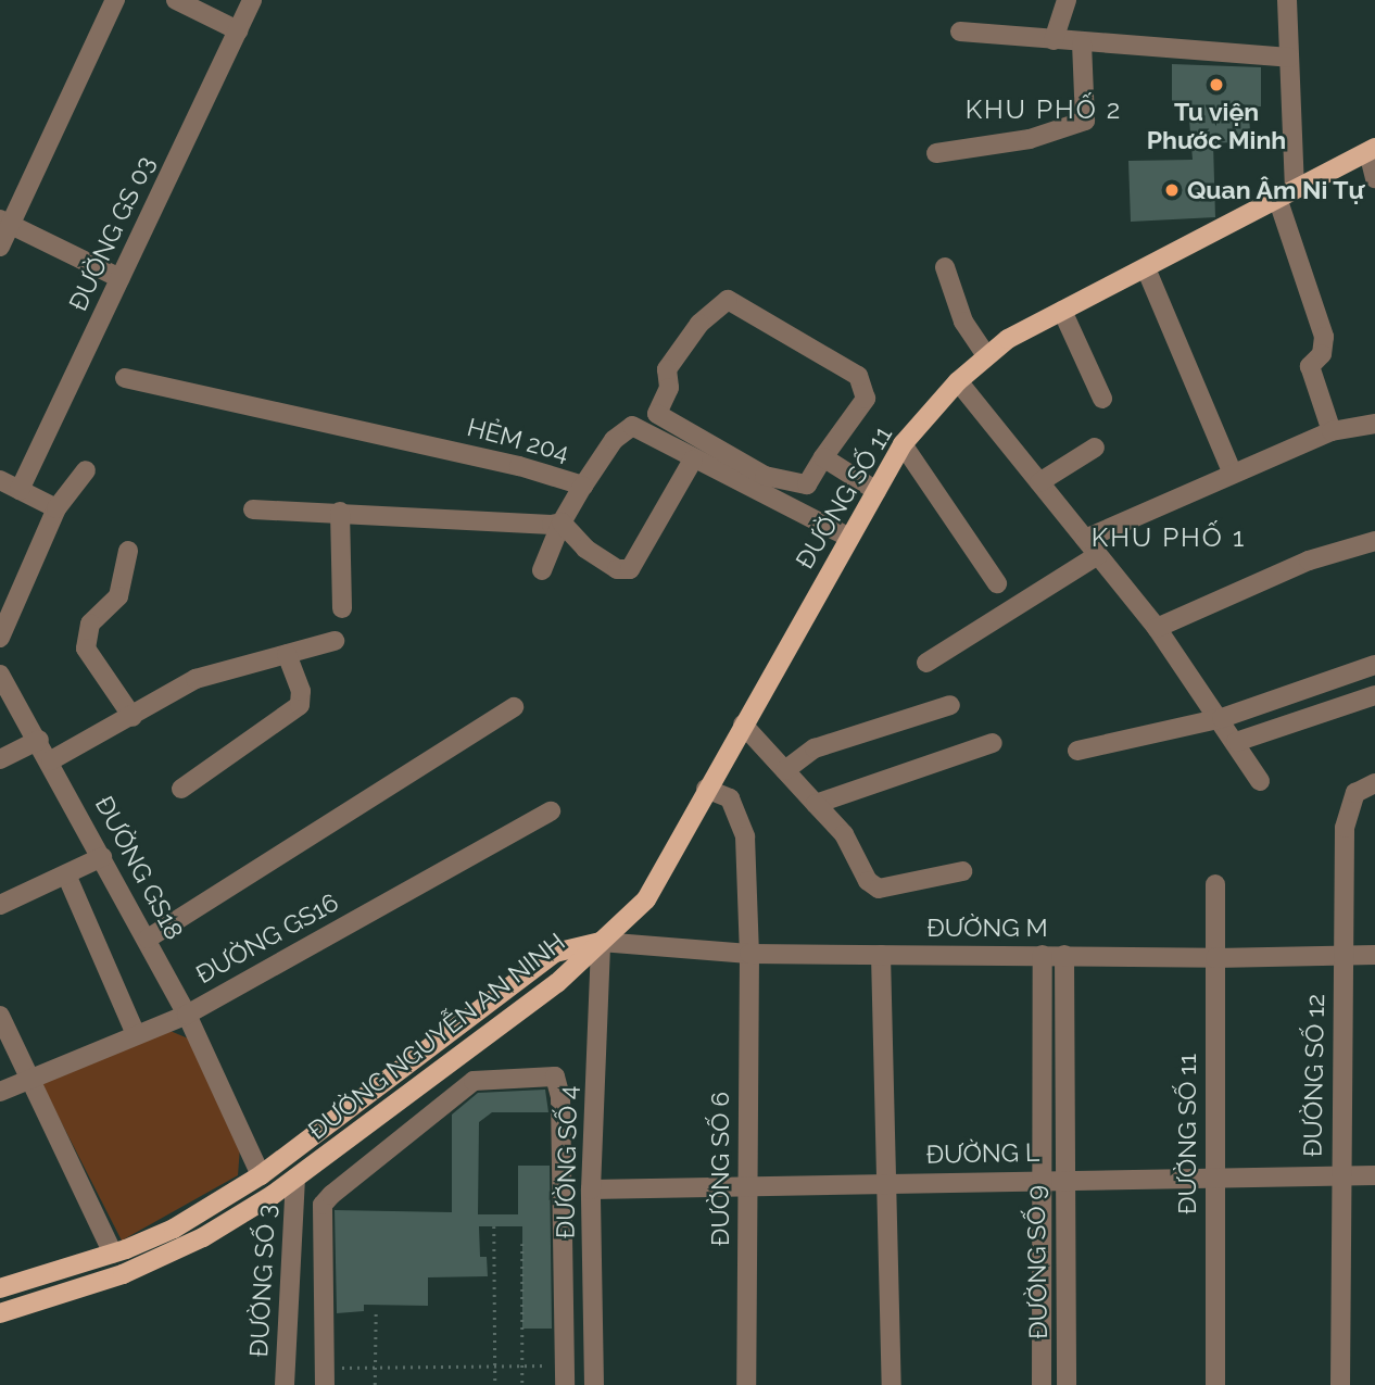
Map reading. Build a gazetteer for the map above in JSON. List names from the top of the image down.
{
  "streets": {
    "main road": ["ĐƯỜNG SỐ 11", "ĐƯỜNG NGUYỄN AN NINH"],
    "street": [
      "ĐƯỜNG GS 03",
      "HẺM 204",
      "ĐƯỜNG GS18",
      "ĐƯỜNG M",
      "ĐƯỜNG GS16",
      "ĐƯỜNG SỐ 12",
      "ĐƯỜNG L",
      "ĐƯỜNG SỐ 4",
      "ĐƯỜNG SỐ 6",
      "ĐƯỜNG SỐ 9",
      "ĐƯỜNG SỐ 3"
    ]
  },
  "crossings": [
    ["HẺM 204", "ĐƯỜNG SỐ 11"],
    ["ĐƯỜNG SỐ 11", "ĐƯỜNG M"],
    ["ĐƯỜNG SỐ 11", "ĐƯỜNG L"],
    ["ĐƯỜNG SỐ 11", "ĐƯỜNG SỐ 6"],
    ["ĐƯỜNG GS18", "ĐƯỜNG GS16"],
    ["ĐƯỜNG GS18", "ĐƯỜNG NGUYỄN AN NINH"],
    ["ĐƯỜNG M", "ĐƯỜNG NGUYỄN AN NINH"],
    ["ĐƯỜNG M", "ĐƯỜNG SỐ 12"],
    ["ĐƯỜNG M", "ĐƯỜNG SỐ 4"],
    ["ĐƯỜNG M", "ĐƯỜNG SỐ 6"],
    ["ĐƯỜNG M", "ĐƯỜNG SỐ 9"],
    ["ĐƯỜNG NGUYỄN AN NINH", "ĐƯỜNG SỐ 4"],
    ["ĐƯỜNG NGUYỄN AN NINH", "ĐƯỜNG SỐ 3"],
    ["ĐƯỜNG SỐ 12", "ĐƯỜNG L"],
    ["ĐƯỜNG L", "ĐƯỜNG SỐ 4"],
    ["ĐƯỜNG L", "ĐƯỜNG SỐ 6"],
    ["ĐƯỜNG L", "ĐƯỜNG SỐ 9"]
  ],
  "districts": ["KHU PHỐ 2", "KHU PHỐ 1"],
  "places": ["Tu viện Phước Minh", "Quan Âm Ni Tự"]
}
